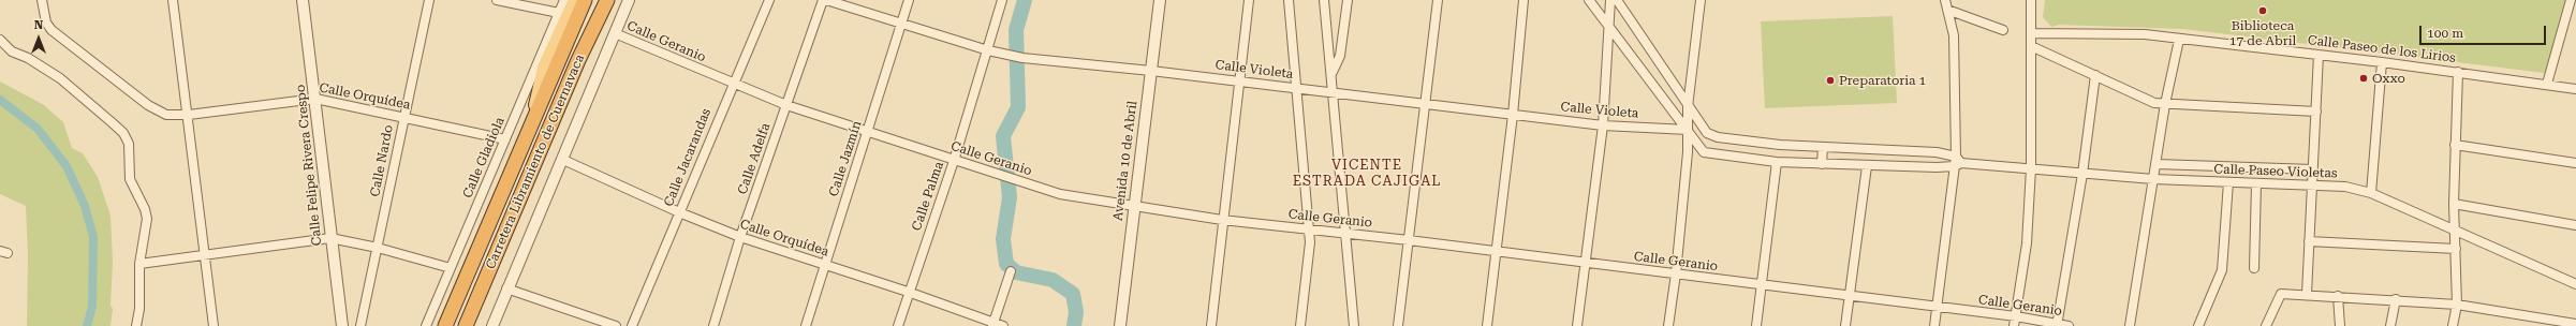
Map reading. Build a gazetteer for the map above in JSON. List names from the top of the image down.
{
  "streets": {
    "highway": ["Carretera Libramiento de Cuernavaca"],
    "street": [
      "Calle Geranio",
      "Calle Paseo de los Lirios",
      "Calle Violeta",
      "Calle Orquídea",
      "Calle Gladiola",
      "Calle Jacarandas",
      "Calle Adelfa",
      "Calle Jazmín",
      "Calle Nardo",
      "Avenida 10 de Abril",
      "Calle Felipe Rivera Crespo",
      "Calle Paseo Violetas",
      "Calle Palma"
    ]
  },
  "crossings": [
    ["Calle Geranio", "Calle Jacarandas"],
    ["Calle Geranio", "Calle Adelfa"],
    ["Calle Geranio", "Calle Jazmín"],
    ["Calle Geranio", "Avenida 10 de Abril"],
    ["Calle Geranio", "Calle Palma"],
    ["Calle Violeta", "Calle Adelfa"],
    ["Calle Violeta", "Calle Jazmín"],
    ["Calle Violeta", "Avenida 10 de Abril"],
    ["Calle Violeta", "Calle Palma"],
    ["Calle Orquídea", "Calle Gladiola"],
    ["Calle Orquídea", "Calle Jacarandas"],
    ["Calle Orquídea", "Calle Adelfa"],
    ["Calle Orquídea", "Calle Jazmín"],
    ["Calle Orquídea", "Calle Nardo"],
    ["Calle Orquídea", "Calle Felipe Rivera Crespo"],
    ["Calle Orquídea", "Calle Palma"]
  ],
  "districts": ["VICENTE ESTRADA CAJIGAL"],
  "places": ["Biblioteca 17 de Abril", "Oxxo", "Preparatoria 1"],
  "scale_bar": "100 m",
  "north": "top"
}
